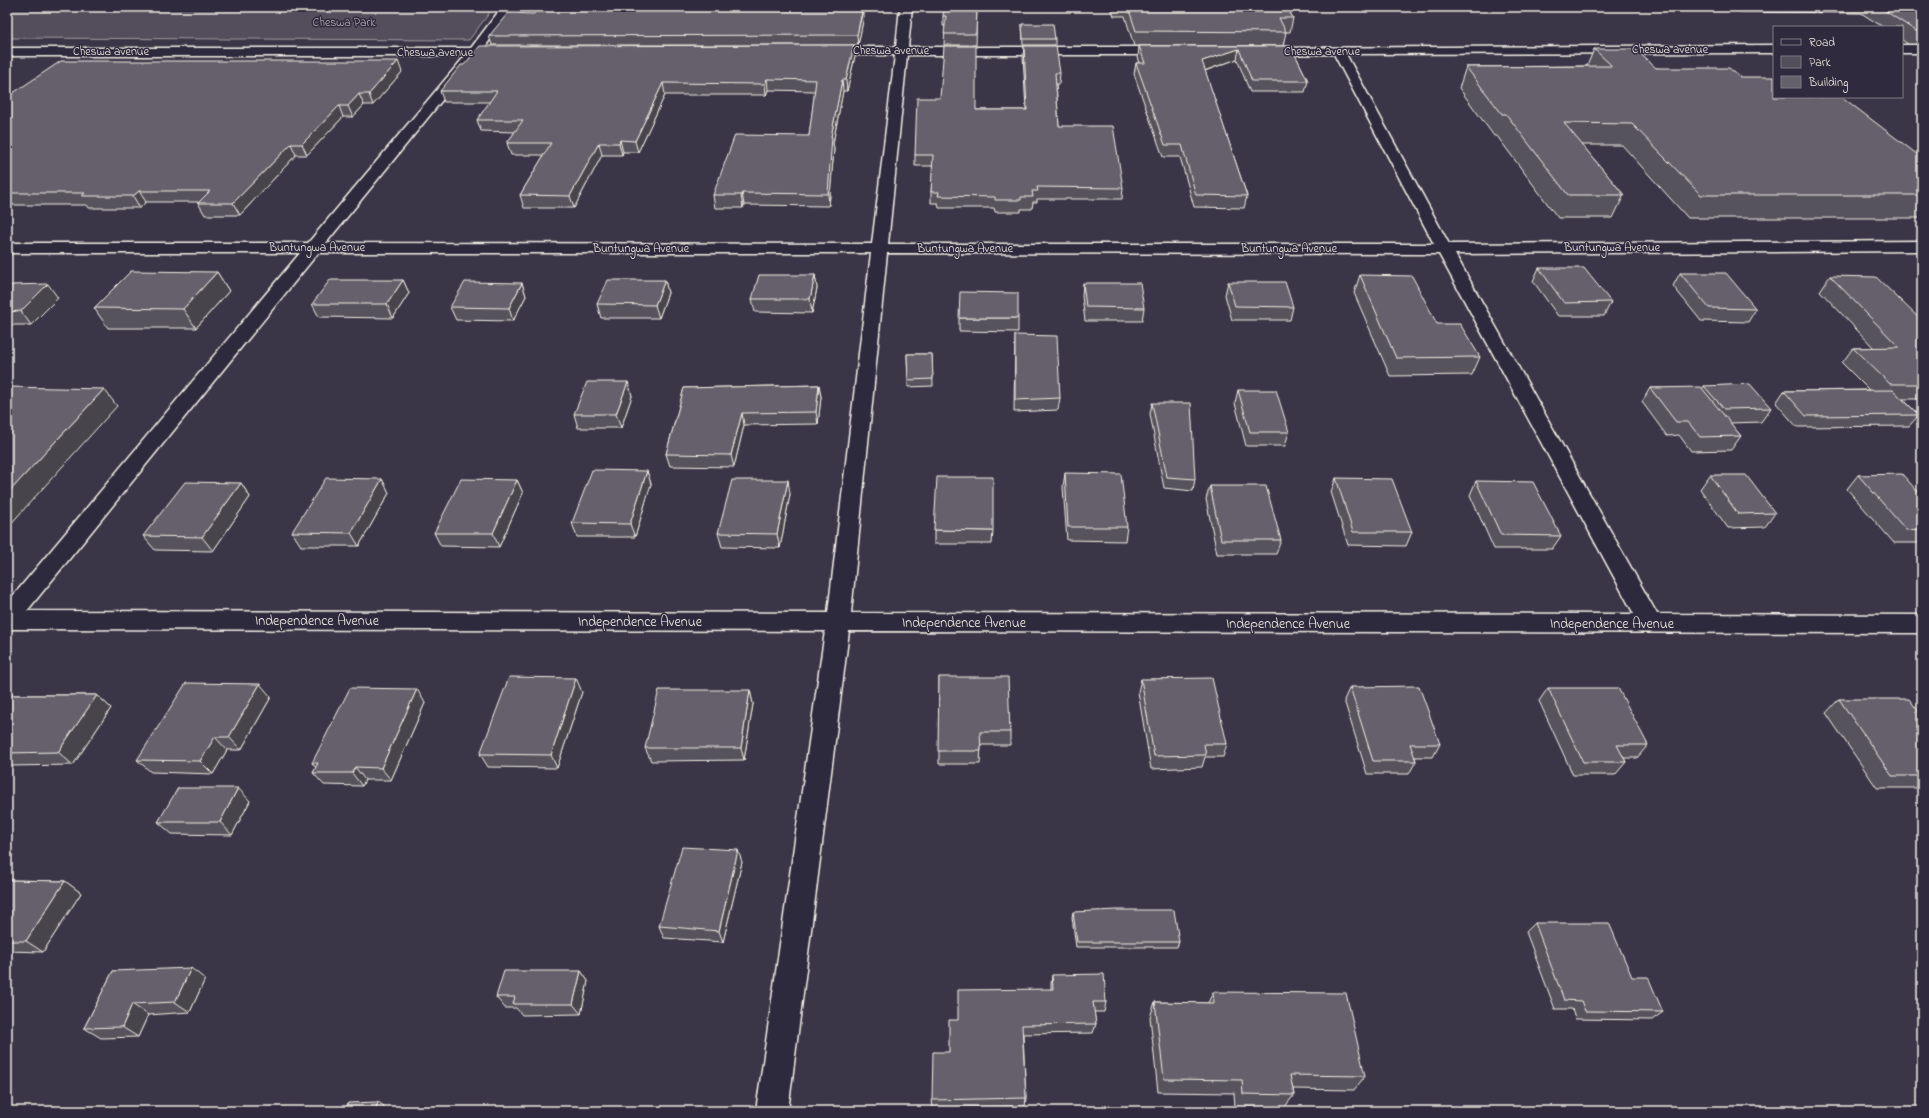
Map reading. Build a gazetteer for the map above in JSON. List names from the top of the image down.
{
  "streets": {
    "street": ["Cheswa avenue", "Buntungwa Avenue", "Independence Avenue"]
  },
  "parks": ["Cheswa Park"],
  "legend": ["Road", "Park", "Building"]
}
